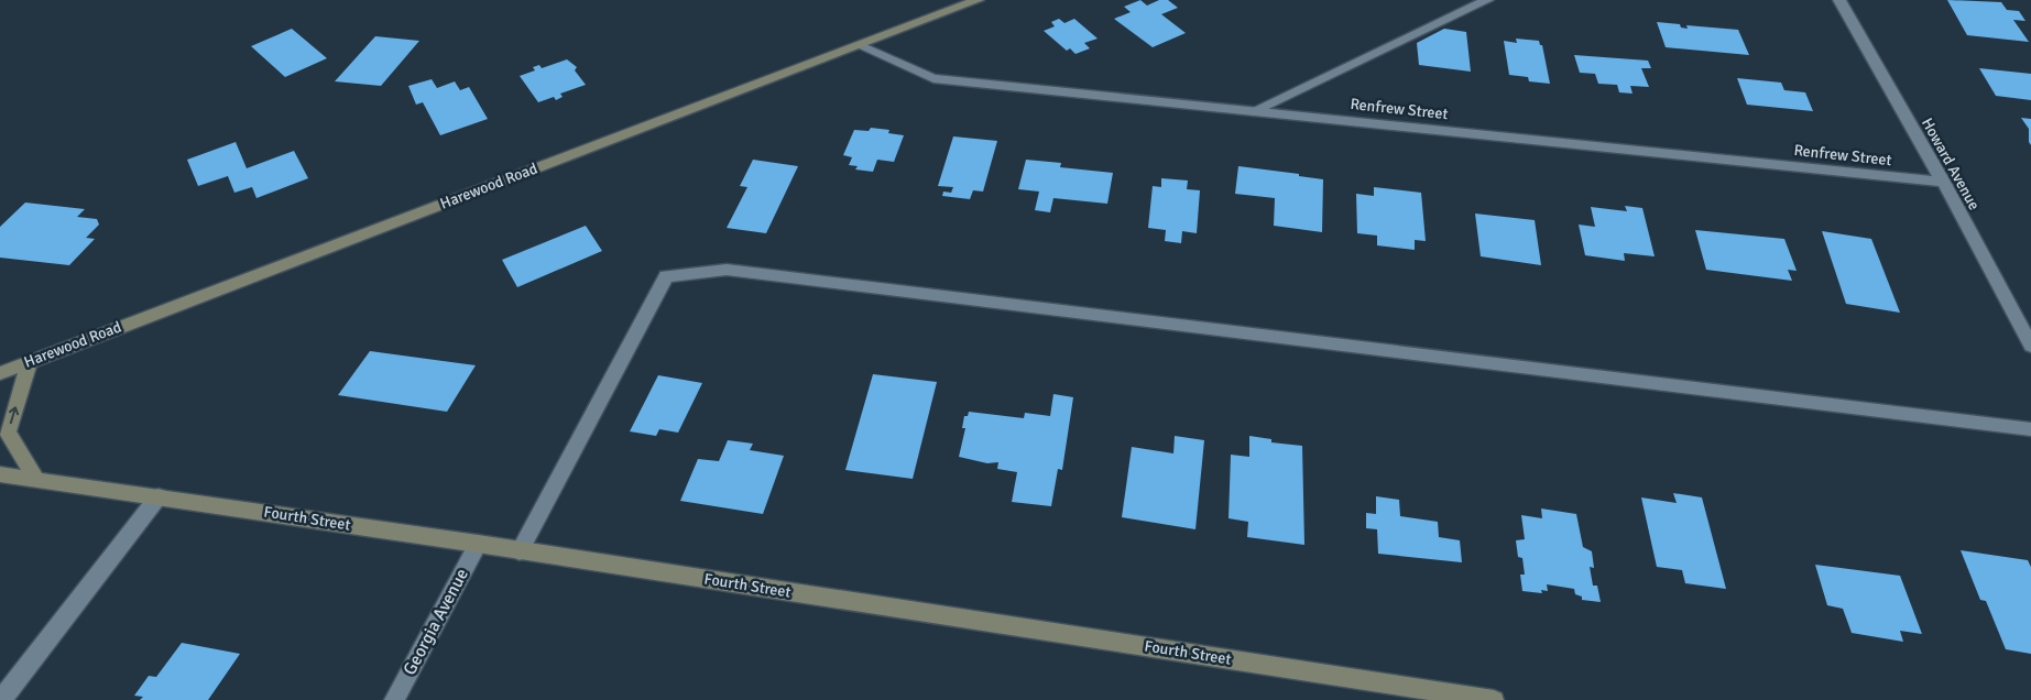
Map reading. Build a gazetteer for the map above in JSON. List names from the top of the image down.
{
  "streets": {
    "street": [
      "Renfrew Street",
      "Howard Avenue",
      "Harewood Road",
      "Fourth Street",
      "Georgia Avenue"
    ]
  },
  "crossings": [
    ["Renfrew Street", "Howard Avenue"],
    ["Renfrew Street", "Harewood Road"],
    ["Fourth Street", "Georgia Avenue"]
  ]
}
